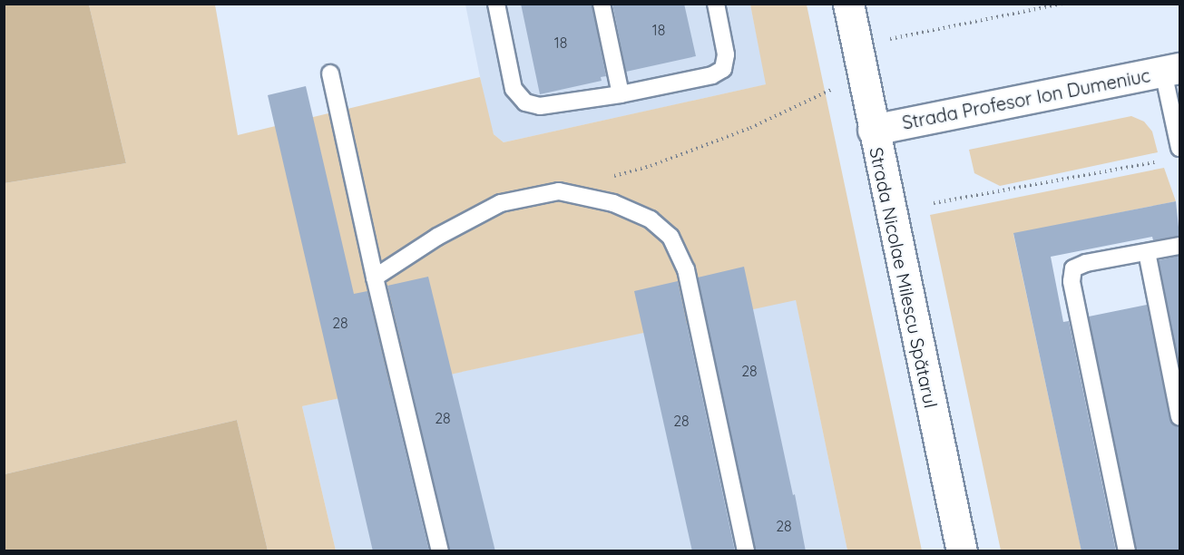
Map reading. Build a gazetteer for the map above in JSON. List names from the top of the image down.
{
  "streets": {
    "main road": ["Strada Profesor Ion Dumeniuc", "Strada Nicolae Milescu Spătarul"]
  },
  "crossings": [
    ["Strada Profesor Ion Dumeniuc", "Strada Nicolae Milescu Spătarul"]
  ],
  "house_numbers": [
    "18",
    "18",
    "28",
    "28",
    "28",
    "28",
    "28"
  ]
}
